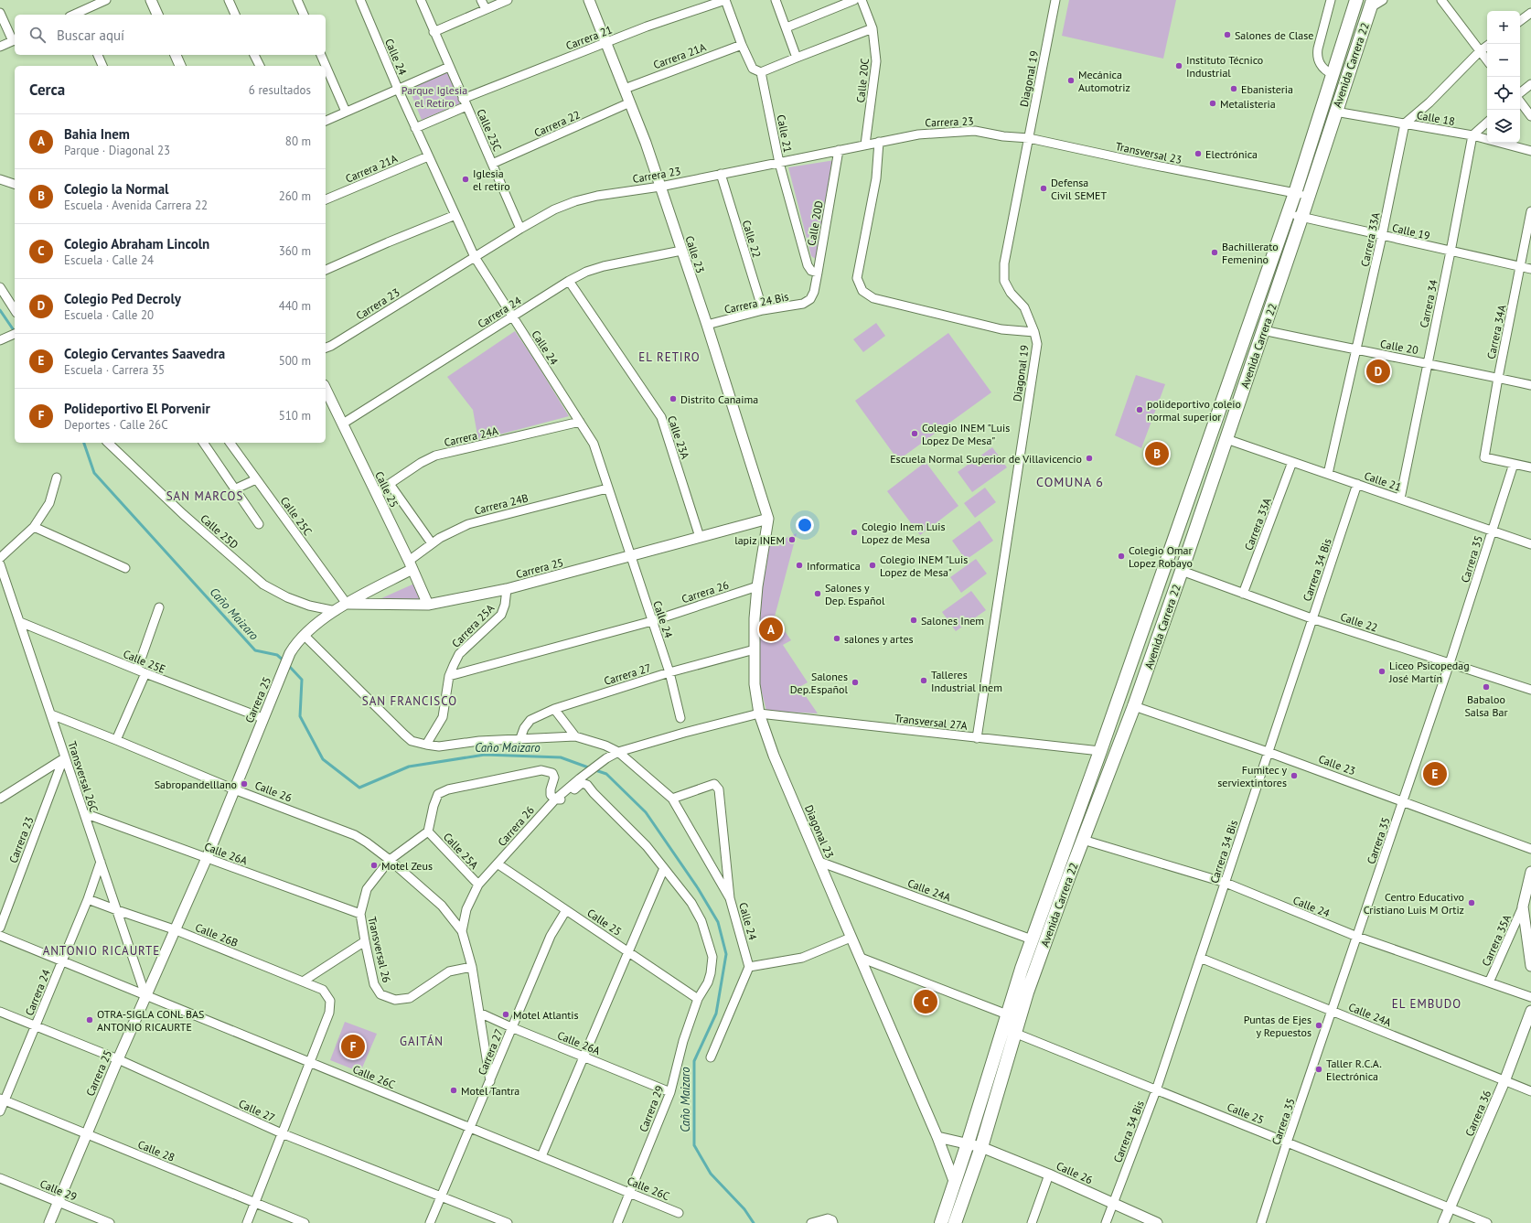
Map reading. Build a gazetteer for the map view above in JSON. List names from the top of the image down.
{
  "streets": {
    "main road": ["Avenida Carrera 22"],
    "street": [
      "Carrera 21",
      "Carrera 21A",
      "Calle 24",
      "Diagonal 19",
      "Calle 20C",
      "Calle 18",
      "Carrera 23",
      "Carrera 22",
      "Calle 23C",
      "Calle 21",
      "Transversal 23",
      "Calle 20D",
      "Calle 19",
      "Calle 22",
      "Carrera 33A",
      "Calle 23",
      "Carrera 24 Bis",
      "Carrera 34",
      "Carrera 24",
      "Carrera 34A",
      "Calle 20",
      "Carrera 24A",
      "Calle 23A",
      "Calle 25",
      "Carrera 24B",
      "Calle 25C",
      "Calle 25D",
      "Carrera 35",
      "Carrera 25",
      "Carrera 34 Bis",
      "Carrera 26",
      "Carrera 25A",
      "Calle 25E",
      "Carrera 27",
      "Transversal 27A",
      "Transversal 26C",
      "Calle 26",
      "Diagonal 23",
      "Calle 25A",
      "Calle 26A",
      "Calle 24A",
      "Calle 26B",
      "Carrera 35A",
      "Transversal 26",
      "Calle 26C",
      "Carrera 29",
      "Calle 27",
      "Carrera 36",
      "Calle 28",
      "Calle 29"
    ]
  },
  "crossings": [
    ["Carrera 21", "Calle 23C"],
    ["Carrera 21", "Calle 23"],
    ["Carrera 21A", "Calle 24"],
    ["Carrera 21A", "Calle 23"],
    ["Calle 24", "Avenida Carrera 22"],
    ["Calle 24", "Carrera 23"],
    ["Calle 24", "Carrera 24"],
    ["Calle 24", "Carrera 24A"],
    ["Calle 24", "Carrera 24B"],
    ["Calle 24", "Carrera 35"],
    ["Calle 24", "Carrera 25"],
    ["Calle 24", "Carrera 34 Bis"],
    ["Calle 24", "Carrera 26"],
    ["Calle 24", "Carrera 27"],
    ["Calle 24", "Carrera 35A"],
    ["Avenida Carrera 22", "Calle 18"],
    ["Avenida Carrera 22", "Calle 21"],
    ["Avenida Carrera 22", "Transversal 23"],
    ["Avenida Carrera 22", "Calle 19"],
    ["Avenida Carrera 22", "Calle 22"],
    ["Avenida Carrera 22", "Calle 23"],
    ["Avenida Carrera 22", "Calle 20"],
    ["Avenida Carrera 22", "Calle 25"],
    ["Avenida Carrera 22", "Transversal 27A"],
    ["Avenida Carrera 22", "Calle 26"],
    ["Avenida Carrera 22", "Diagonal 23"],
    ["Avenida Carrera 22", "Calle 24A"],
    ["Diagonal 19", "Carrera 23"],
    ["Diagonal 19", "Transversal 23"],
    ["Diagonal 19", "Transversal 27A"],
    ["Calle 20C", "Carrera 23"],
    ["Calle 18", "Carrera 33A"],
    ["Calle 18", "Carrera 34"],
    ["Carrera 23", "Calle 23C"],
    ["Carrera 23", "Calle 21"],
    ["Carrera 23", "Transversal 23"],
    ["Carrera 23", "Calle 20D"],
    ["Carrera 23", "Calle 22"],
    ["Carrera 23", "Calle 23"],
    ["Carrera 23", "Transversal 26C"],
    ["Carrera 22", "Calle 23C"],
    ["Carrera 22", "Calle 23"],
    ["Calle 21", "Calle 20D"],
    ["Calle 21", "Carrera 33A"],
    ["Calle 21", "Carrera 34"],
    ["Calle 21", "Carrera 35"],
    ["Calle 21", "Carrera 34 Bis"],
    ["Calle 20D", "Carrera 24 Bis"],
    ["Calle 19", "Carrera 33A"],
    ["Calle 19", "Carrera 34"],
    ["Calle 19", "Carrera 34A"],
    ["Calle 22", "Carrera 33A"],
    ["Calle 22", "Carrera 24 Bis"],
    ["Calle 22", "Carrera 35"],
    ["Calle 22", "Carrera 34 Bis"],
    ["Carrera 33A", "Calle 20"],
    ["Calle 23", "Carrera 24 Bis"],
    ["Calle 23", "Carrera 24"],
    ["Calle 23", "Carrera 35"],
    ["Calle 23", "Carrera 25"],
    ["Calle 23", "Carrera 34 Bis"],
    ["Calle 23", "Diagonal 23"],
    ["Carrera 34", "Calle 20"],
    ["Carrera 24", "Calle 23A"],
    ["Carrera 24", "Calle 25"],
    ["Carrera 24", "Transversal 26C"],
    ["Carrera 24", "Calle 26B"],
    ["Carrera 24", "Calle 26C"],
    ["Carrera 24", "Calle 27"],
    ["Carrera 24", "Calle 28"],
    ["Carrera 34A", "Calle 20"],
    ["Carrera 34A", "Carrera 35"],
    ["Carrera 24A", "Calle 25"],
    ["Calle 23A", "Carrera 25"],
    ["Calle 25", "Carrera 24B"],
    ["Calle 25", "Carrera 35"],
    ["Calle 25", "Carrera 25"],
    ["Calle 25", "Carrera 34 Bis"],
    ["Calle 25", "Carrera 26"],
    ["Calle 25", "Carrera 27"],
    ["Calle 25", "Carrera 29"],
    ["Calle 25", "Carrera 36"],
    ["Carrera 24B", "Calle 25C"],
    ["Carrera 24B", "Carrera 25"],
    ["Calle 25C", "Carrera 25"],
    ["Calle 25D", "Carrera 25"],
    ["Carrera 35", "Calle 24A"],
    ["Carrera 25", "Carrera 25A"],
    ["Carrera 25", "Calle 25E"],
    ["Carrera 25", "Transversal 26C"],
    ["Carrera 25", "Calle 26"],
    ["Carrera 25", "Diagonal 23"],
    ["Carrera 25", "Calle 26A"],
    ["Carrera 25", "Calle 26B"],
    ["Carrera 25", "Calle 26C"],
    ["Carrera 25", "Calle 27"],
    ["Carrera 25", "Calle 28"],
    ["Carrera 25", "Calle 29"],
    ["Carrera 34 Bis", "Calle 26"],
    ["Carrera 34 Bis", "Calle 24A"],
    ["Carrera 26", "Carrera 25A"],
    ["Carrera 26", "Transversal 27A"],
    ["Carrera 26", "Calle 26"],
    ["Carrera 26", "Diagonal 23"],
    ["Carrera 26", "Calle 25A"],
    ["Calle 25E", "Transversal 26C"],
    ["Carrera 27", "Diagonal 23"],
    ["Carrera 27", "Calle 26A"],
    ["Carrera 27", "Calle 26C"],
    ["Carrera 27", "Calle 27"],
    ["Transversal 27A", "Diagonal 23"],
    ["Transversal 26C", "Calle 26"],
    ["Transversal 26C", "Calle 26A"],
    ["Transversal 26C", "Calle 26B"],
    ["Transversal 26C", "Calle 26C"],
    ["Calle 26", "Transversal 26"],
    ["Diagonal 23", "Calle 24A"],
    ["Calle 26A", "Transversal 26"],
    ["Calle 26A", "Carrera 29"],
    ["Calle 24A", "Carrera 36"],
    ["Calle 26B", "Calle 26C"],
    ["Calle 26C", "Carrera 29"]
  ],
  "districts": [
    "EL RETIRO",
    "COMUNA 6",
    "SAN MARCOS",
    "SAN FRANCISCO",
    "ANTONIO RICAURTE",
    "EL EMBUDO",
    "GAITÁN"
  ],
  "water": ["Caño Maizaro"],
  "parks": ["Parque Iglesia el Retiro"],
  "places": [
    "Salones de Clase",
    "Instituto Técnico Industrial",
    "Mecánica Automotriz",
    "Ebanisteria",
    "Metalisteria",
    "Electrónica",
    "Iglesia el retiro",
    "Defensa Civil SEMET",
    "Bachillerato Femenino",
    "Distrito Canaima",
    "polideportivo coleio normal superior",
    "Colegio INEM \"Luis Lopez De Mesa\"",
    "Escuela Normal Superior de Villavicencio",
    "Colegio Inem Luis Lopez de Mesa",
    "lapiz INEM",
    "Colegio Omar Lopez Robayo",
    "Informatica",
    "Colegio INEM \"Luis Lopez de Mesa\"",
    "Salones y Dep. Español",
    "Salones Inem",
    "salones y artes",
    "Liceo Psicopedag José Martín",
    "Talleres Industrial Inem",
    "Salones Dep.Español",
    "Babaloo Salsa Bar",
    "Fumitec y serviextintores",
    "Sabropandelllano",
    "Motel Zeus",
    "Centro Educativo Cristiano Luis M Ortiz",
    "Motel Atlantis",
    "OTRA-SIGLA CONL BAS ANTONIO RICAURTE",
    "Puntas de Ejes y Repuestos",
    "Taller R.C.A. Electrónica",
    "Motel Tantra"
  ],
  "page": {
    "map_buttons": ["+", "−"],
    "search": "Buscar aquí",
    "heading": ["Cerca", "6 resultados"],
    "list": [
      {
        "mark": "A",
        "name": "Bahia Inem",
        "note": "Parque · Diagonal 23",
        "value": "80 m"
      },
      {
        "mark": "B",
        "name": "Colegio la Normal",
        "note": "Escuela · Avenida Carrera 22",
        "value": "260 m"
      },
      {
        "mark": "C",
        "name": "Colegio Abraham Lincoln",
        "note": "Escuela · Calle 24",
        "value": "360 m"
      },
      {
        "mark": "D",
        "name": "Colegio Ped Decroly",
        "note": "Escuela · Calle 20",
        "value": "440 m"
      },
      {
        "mark": "E",
        "name": "Colegio Cervantes Saavedra",
        "note": "Escuela · Carrera 35",
        "value": "500 m"
      },
      {
        "mark": "F",
        "name": "Polideportivo El Porvenir",
        "note": "Deportes · Calle 26C",
        "value": "510 m"
      }
    ],
    "pins": [
      "D",
      "B",
      "A",
      "E",
      "C",
      "F"
    ]
  }
}
